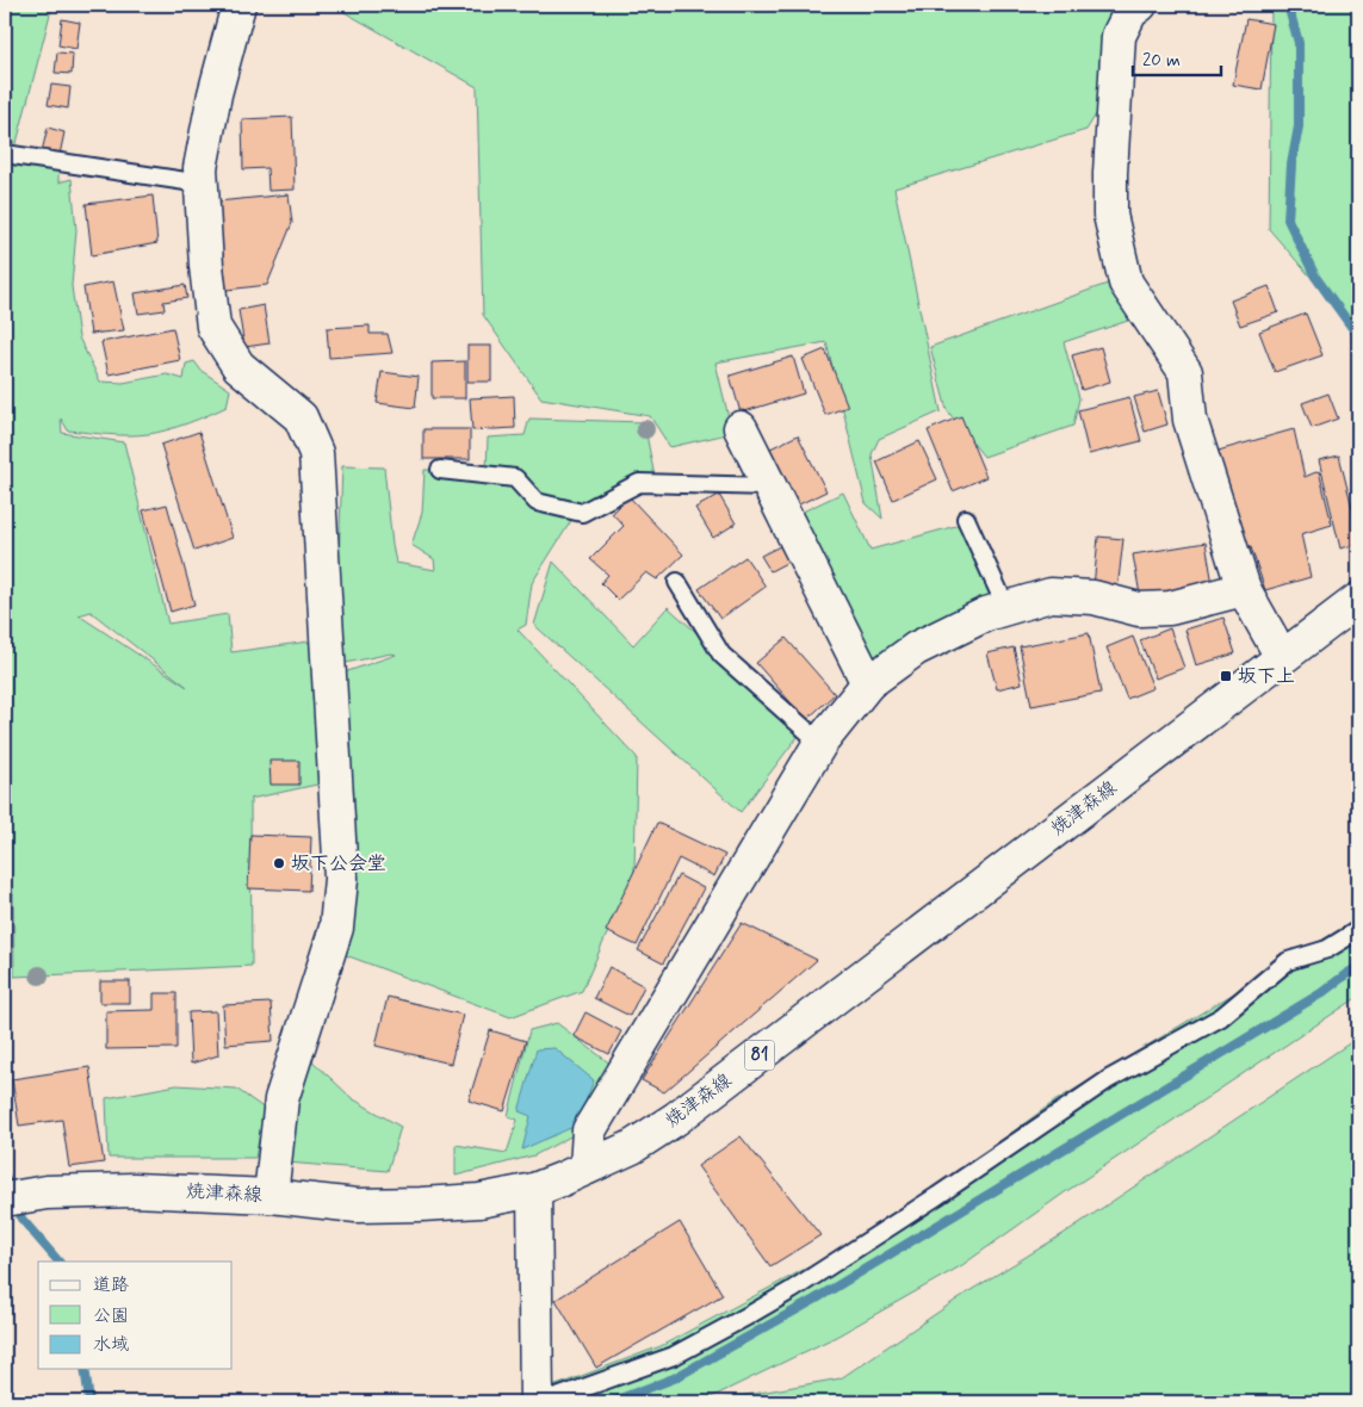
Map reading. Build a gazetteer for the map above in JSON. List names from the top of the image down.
{
  "streets": {
    "street": ["焼津森線", "81"]
  },
  "places": {
    "transit": ["坂下上"],
    "other": ["坂下公会堂"]
  },
  "legend": ["道路", "公園", "水域"],
  "scale_bar": "20 m"
}
